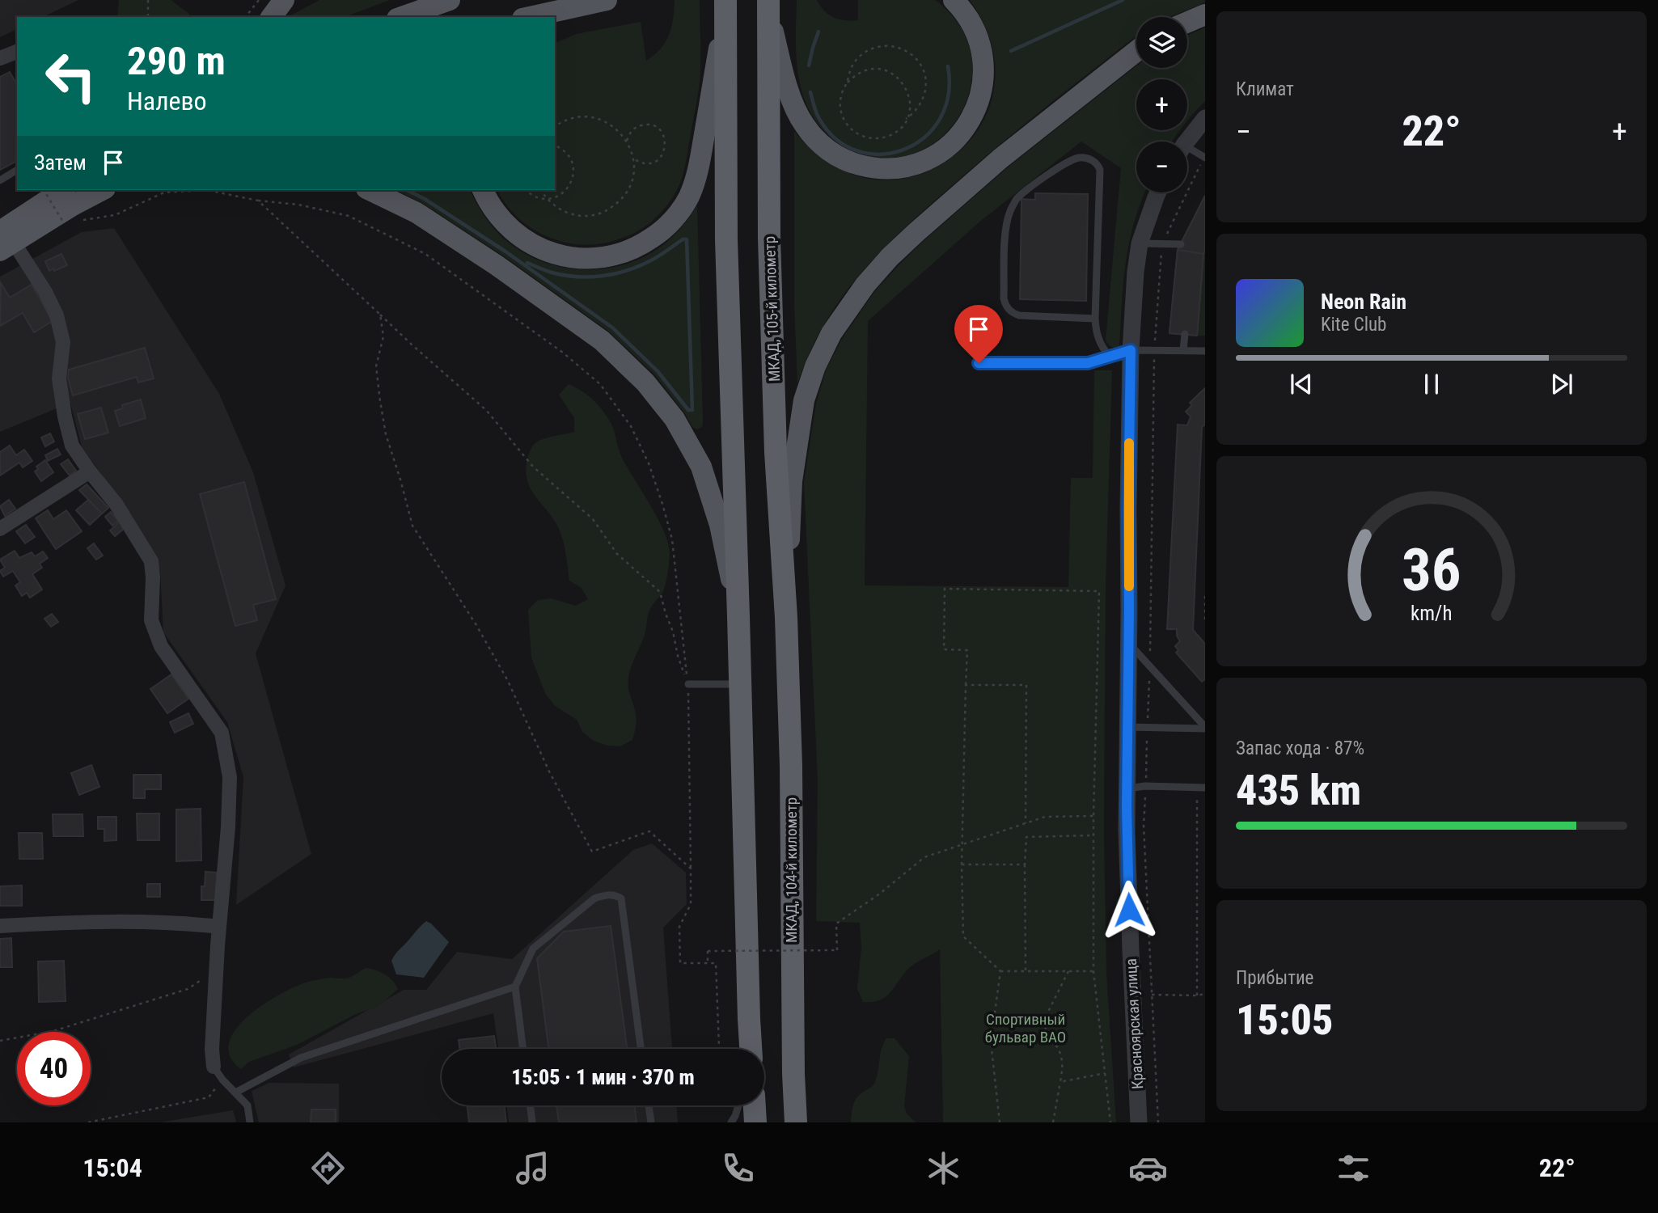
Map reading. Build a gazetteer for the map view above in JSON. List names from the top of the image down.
{
  "streets": {
    "highway": ["МКАД, 105-й километр", "МКАД, 104-й километр"],
    "street": ["Красноярская улица"]
  },
  "crossings": [
    ["МКАД, 105-й километр", "МКАД, 104-й километр"]
  ],
  "parks": ["Спортивный бульвар ВАО"],
  "page": {
    "tile": [
      "Климат",
      ["Запас хода · 87%", "435 km"],
      ["Прибытие", "15:05"]
    ],
    "map_buttons": ["+", "−"],
    "turn": ["290 m", "Налево"],
    "heat": ["−", "22°", "+"],
    "then": "Затем",
    "song": ["Neon Rain", "Kite Club"],
    "limit": "40",
    "trip": "15:05 · 1 мин · 370 m",
    "tabs": ["15:04", "22°"],
    "gauge": ["36", "km/h"]
  }
}
